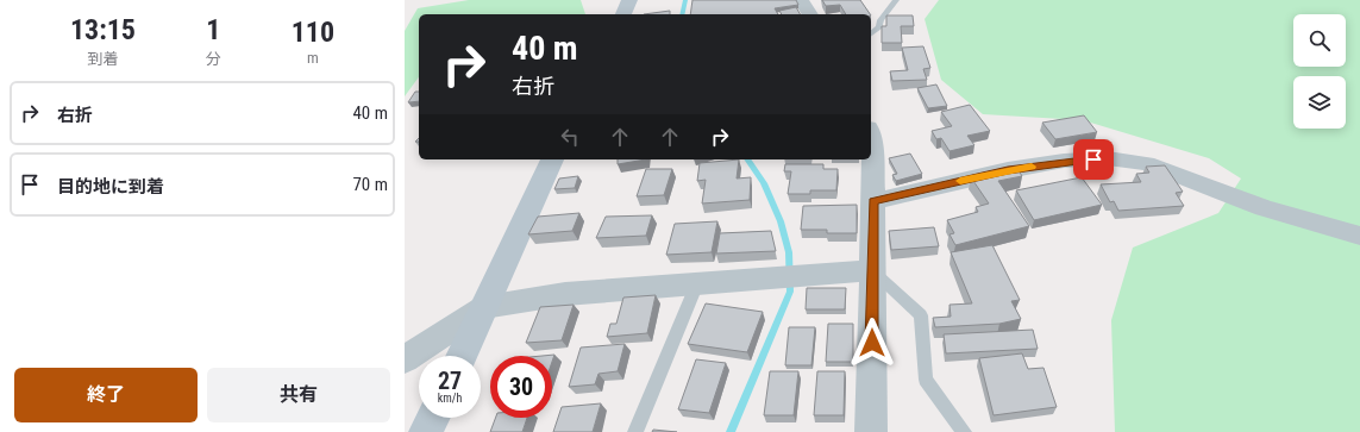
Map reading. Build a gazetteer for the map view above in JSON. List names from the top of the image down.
{
  "page": {
    "eta": [
      "13:15",
      "到着",
      "1",
      "分",
      "110",
      "m"
    ],
    "turn": ["40 m", "右折"],
    "list": [
      {
        "name": "右折",
        "value": "40 m"
      },
      {
        "name": "目的地に到着",
        "value": "70 m"
      }
    ],
    "speed": "27 km/h",
    "limit": "30",
    "buttons": ["終了", "共有"]
  }
}
